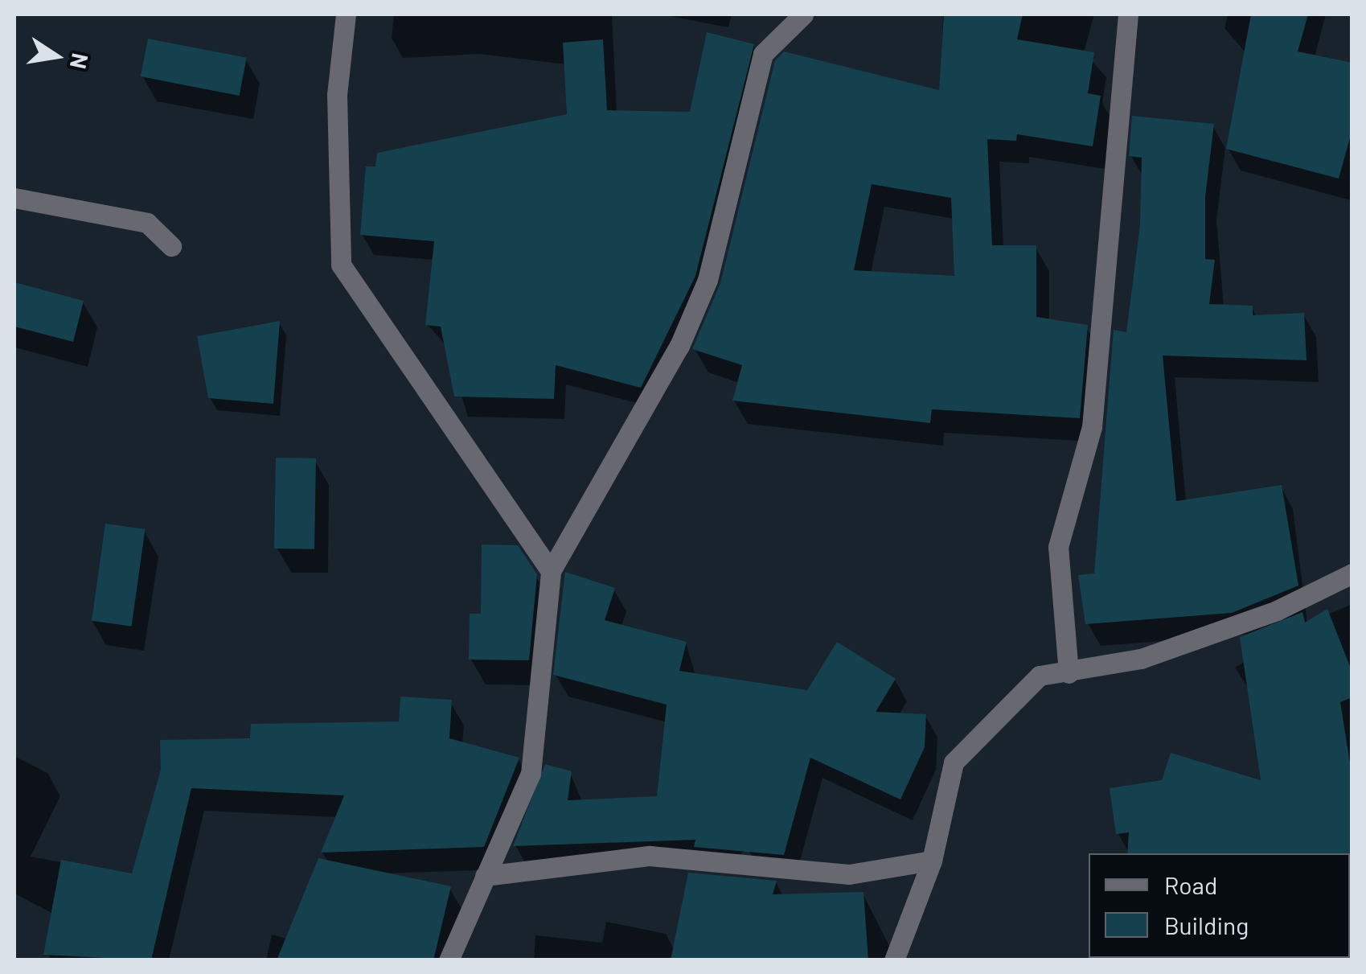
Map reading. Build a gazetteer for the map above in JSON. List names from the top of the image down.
{
  "legend": ["Road", "Building"],
  "north": "right"
}
